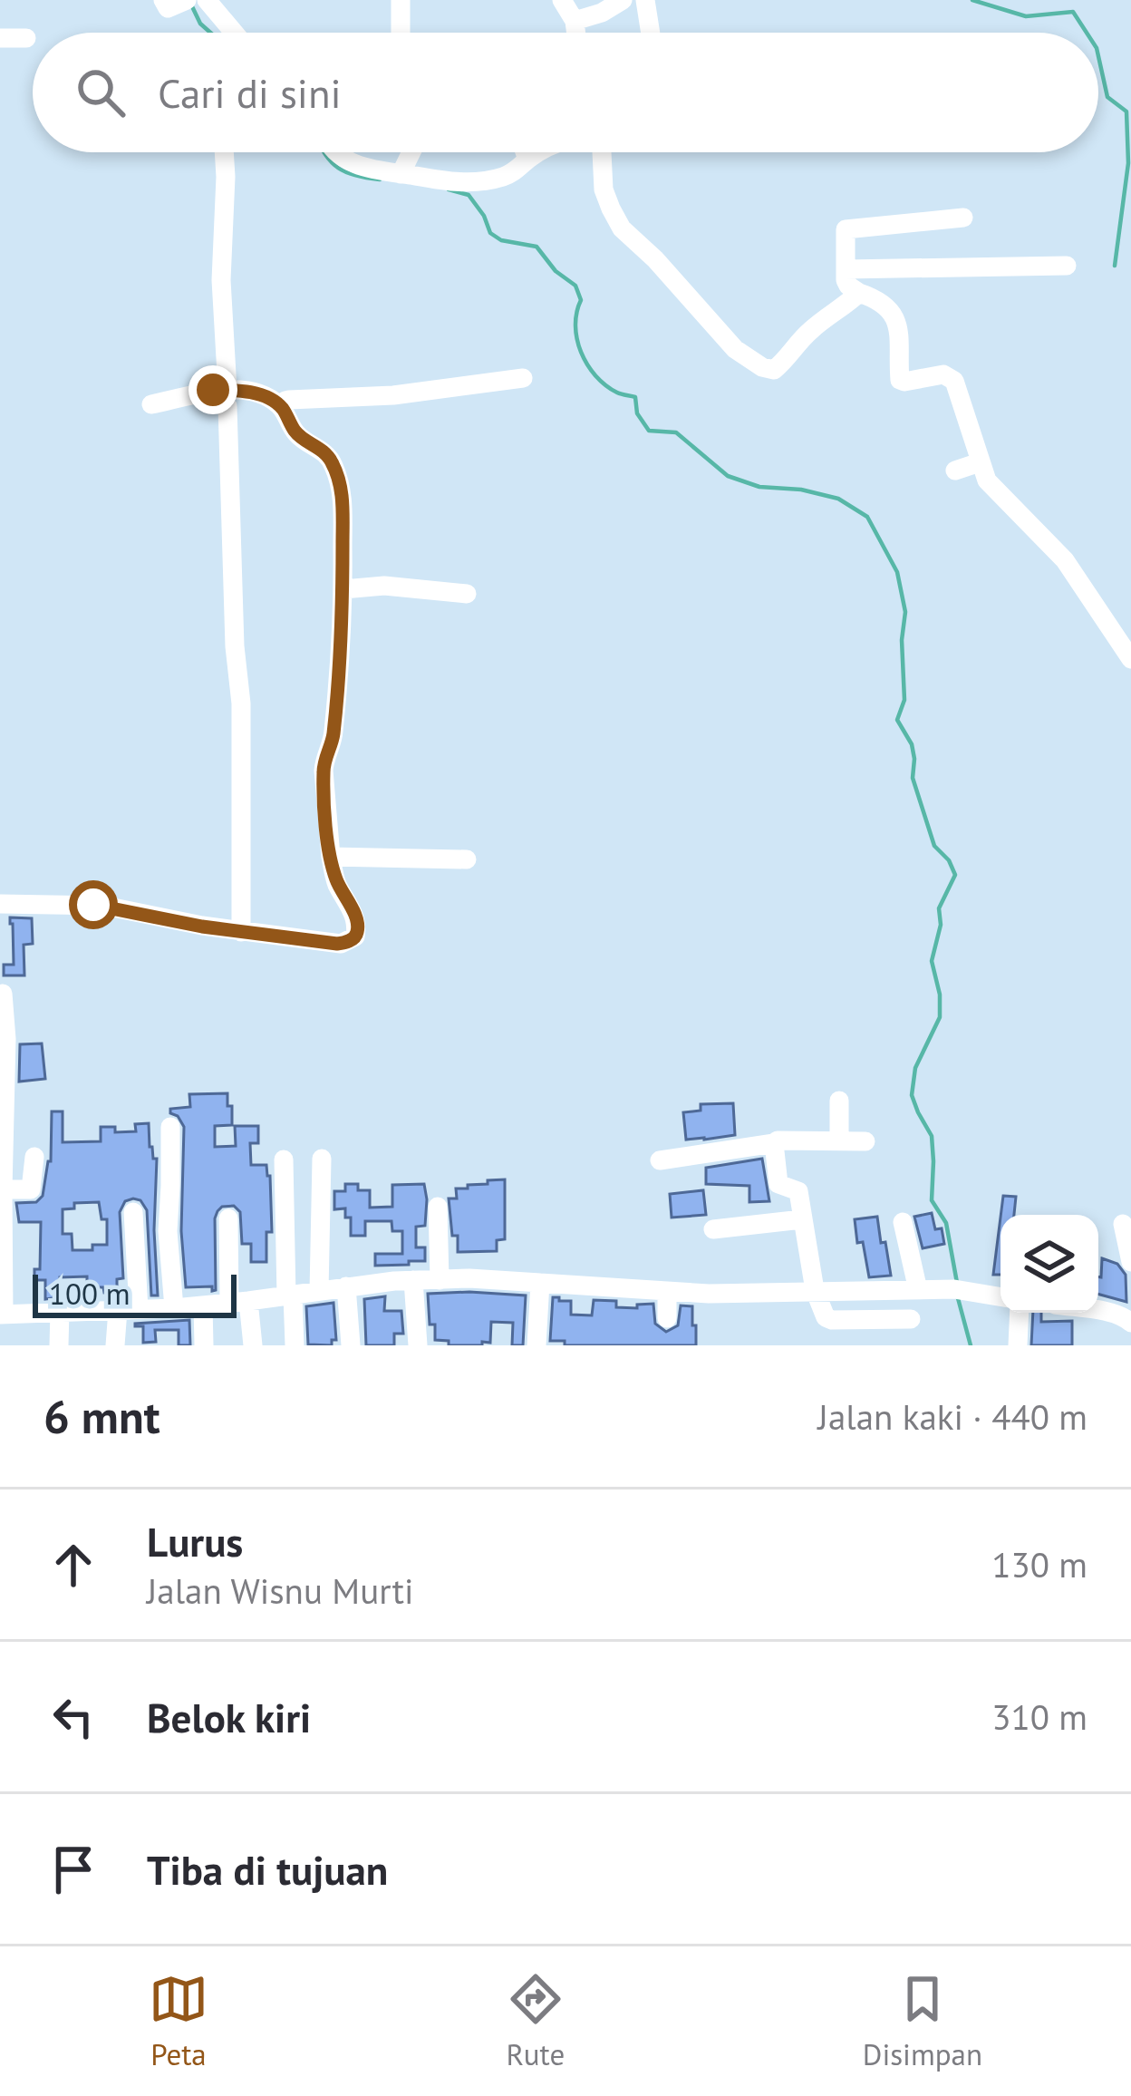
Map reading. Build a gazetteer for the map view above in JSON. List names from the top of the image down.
{
  "scale_bar": "100 m",
  "page": {
    "search": "Cari di sini",
    "scale": "100 m",
    "heading": ["6 mnt", "Jalan kaki · 440 m"],
    "list": [
      ["Lurus", "Jalan Wisnu Murti", "130 m"],
      ["Belok kiri", "310 m"],
      "Tiba di tujuan"
    ],
    "nav": ["Peta", "Rute", "Disimpan"]
  }
}
